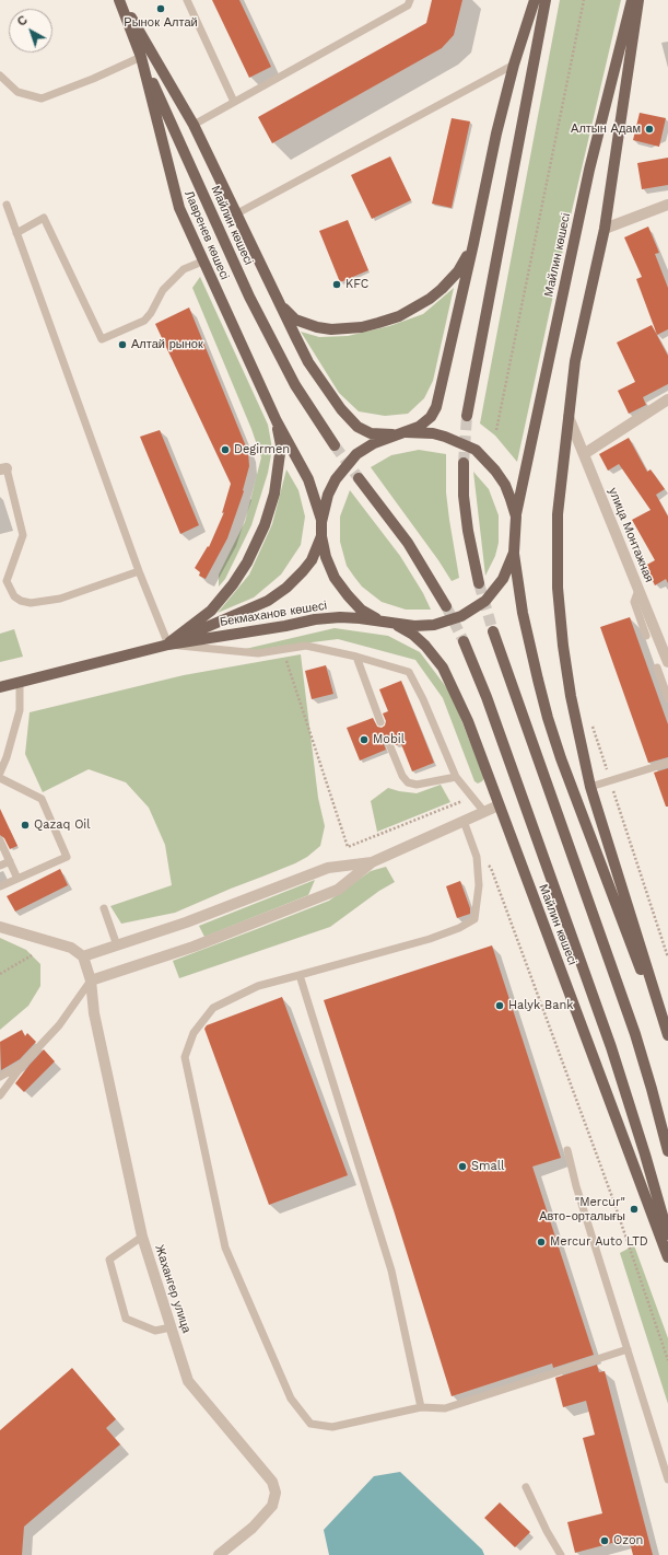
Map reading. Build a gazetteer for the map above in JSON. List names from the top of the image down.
{
  "streets": {
    "main road": ["Майлин көшесі", "Лавренев көшесі", "Бекмаханов көшесі"],
    "street": ["улица Монтажная", "Жахангер улица"]
  },
  "crossings": [
    ["Майлин көшесі", "Лавренев көшесі"],
    ["Майлин көшесі", "Бекмаханов көшесі"]
  ],
  "places": [
    "Рынoк Алтай",
    "Алтын Адам",
    "KFC",
    "Алтай рынок",
    "Degirmen",
    "Mobil",
    "Qazaq Oil",
    "Halyk Bank",
    "Small",
    "\"Mercur\" Авто-орталығы",
    "Mercur Auto LTD",
    "Ozon"
  ],
  "north": "top left"
}
